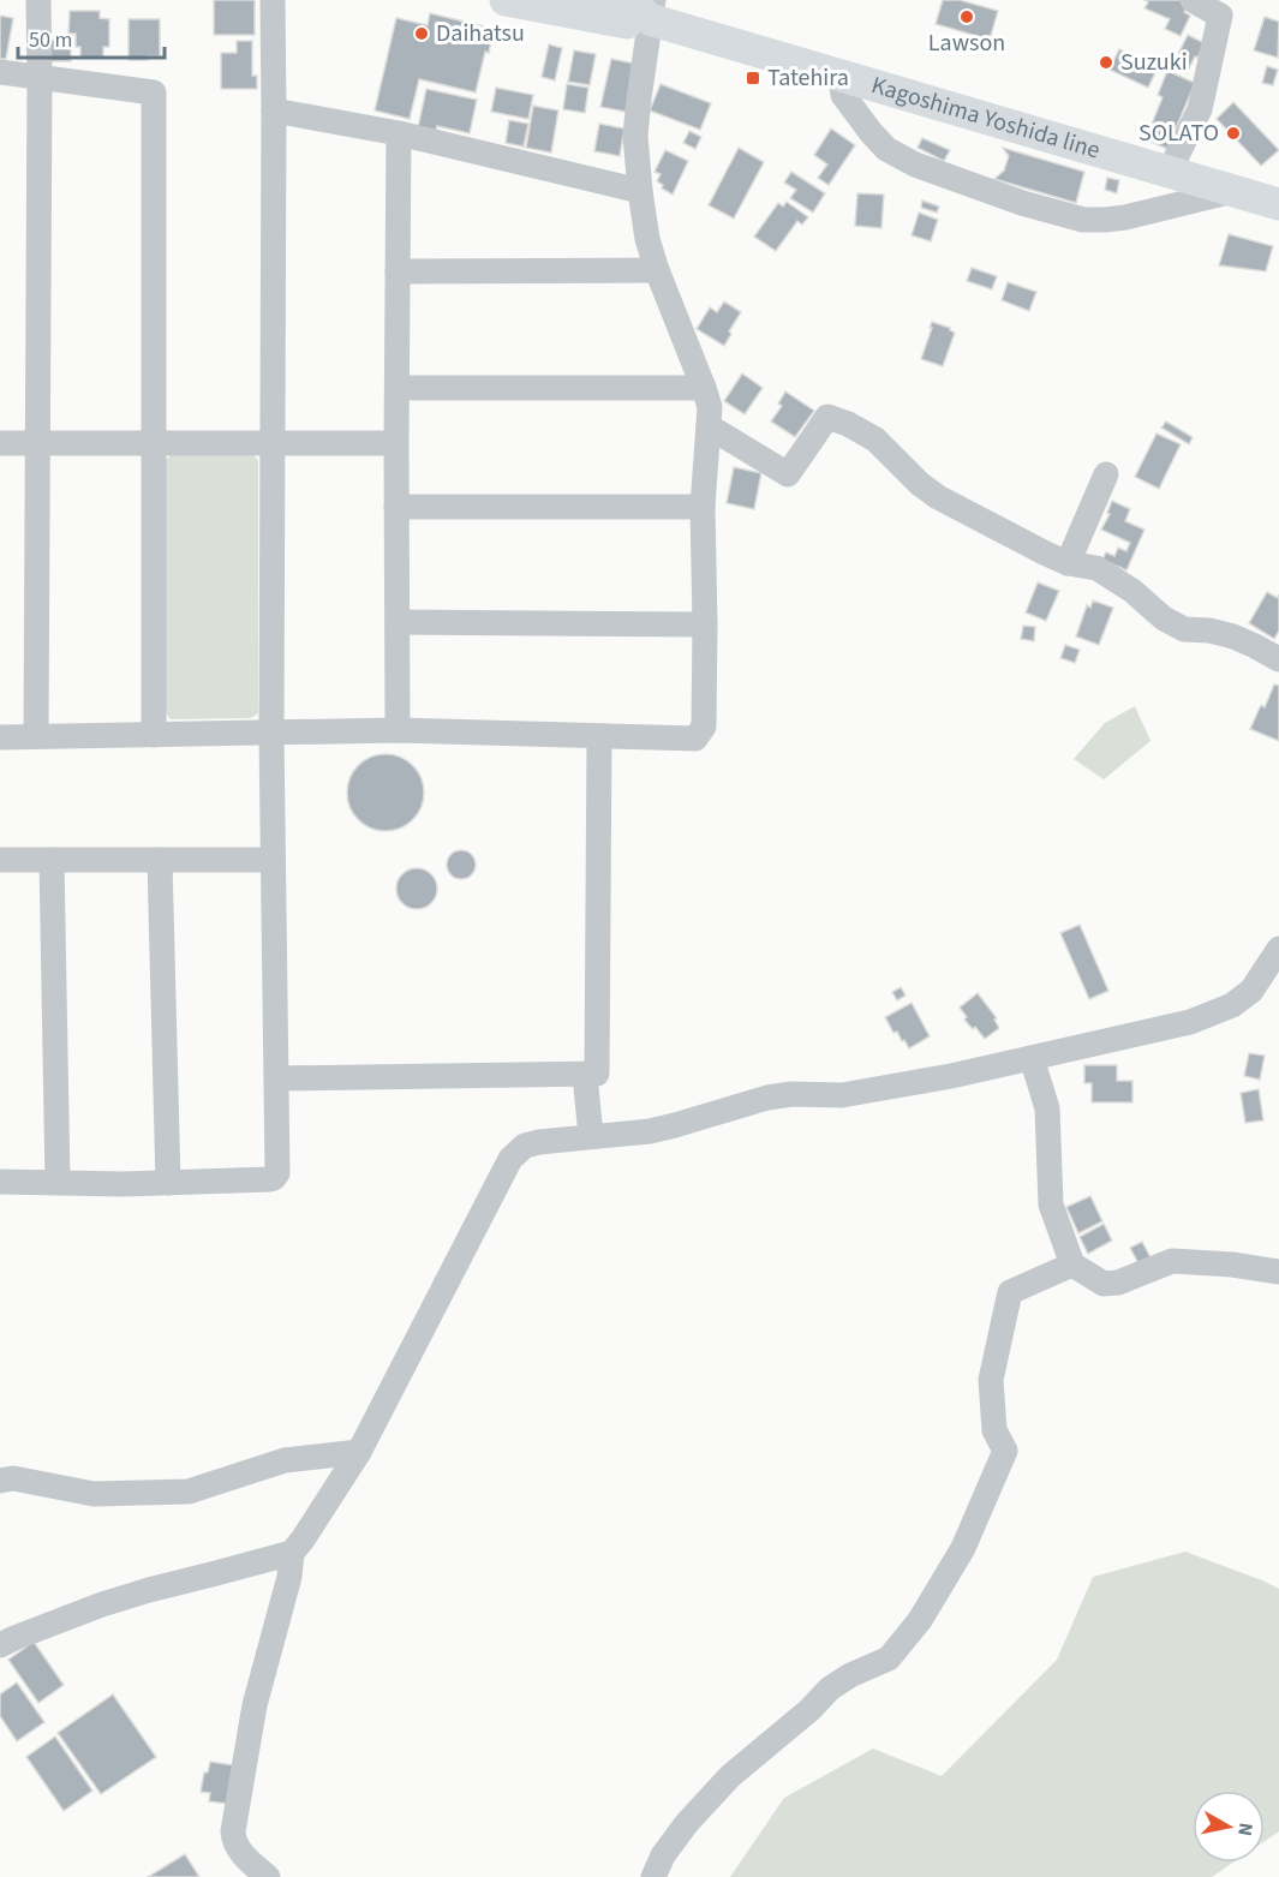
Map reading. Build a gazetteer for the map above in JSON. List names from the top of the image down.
{
  "streets": {
    "main road": ["Kagoshima Yoshida line"]
  },
  "places": {
    "other": [
      "Lawson",
      "Daihatsu",
      "Suzuki",
      "SOLATO"
    ],
    "transit": ["Tatehira"]
  },
  "scale_bar": "50 m",
  "north": "right"
}
